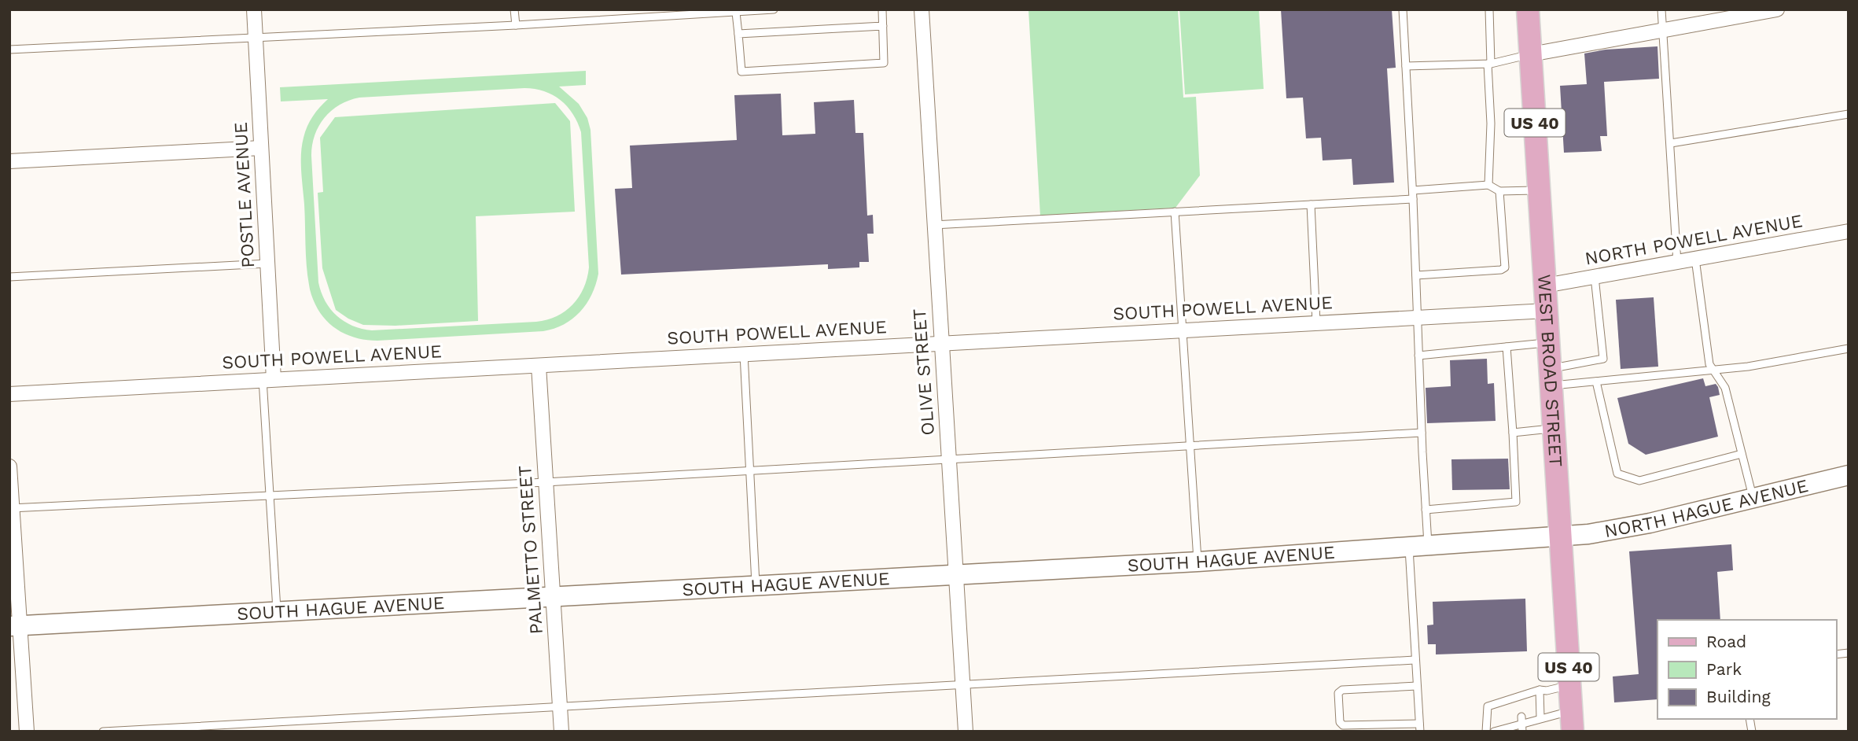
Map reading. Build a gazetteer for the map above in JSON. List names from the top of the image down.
{
  "streets": {
    "main road": [
      "US 40",
      "WEST BROAD STREET",
      "NORTH HAGUE AVENUE",
      "SOUTH HAGUE AVENUE"
    ],
    "street": [
      "POSTLE AVENUE",
      "NORTH POWELL AVENUE",
      "SOUTH POWELL AVENUE",
      "OLIVE STREET",
      "PALMETTO STREET"
    ]
  },
  "crossings": [
    ["POSTLE AVENUE", "SOUTH POWELL AVENUE"],
    ["NORTH POWELL AVENUE", "WEST BROAD STREET"],
    ["SOUTH POWELL AVENUE", "WEST BROAD STREET"],
    ["SOUTH POWELL AVENUE", "OLIVE STREET"],
    ["SOUTH POWELL AVENUE", "PALMETTO STREET"],
    ["WEST BROAD STREET", "NORTH HAGUE AVENUE"],
    ["WEST BROAD STREET", "SOUTH HAGUE AVENUE"],
    ["OLIVE STREET", "SOUTH HAGUE AVENUE"],
    ["NORTH HAGUE AVENUE", "SOUTH HAGUE AVENUE"],
    ["PALMETTO STREET", "SOUTH HAGUE AVENUE"]
  ],
  "legend": ["Road", "Park", "Building"]
}
